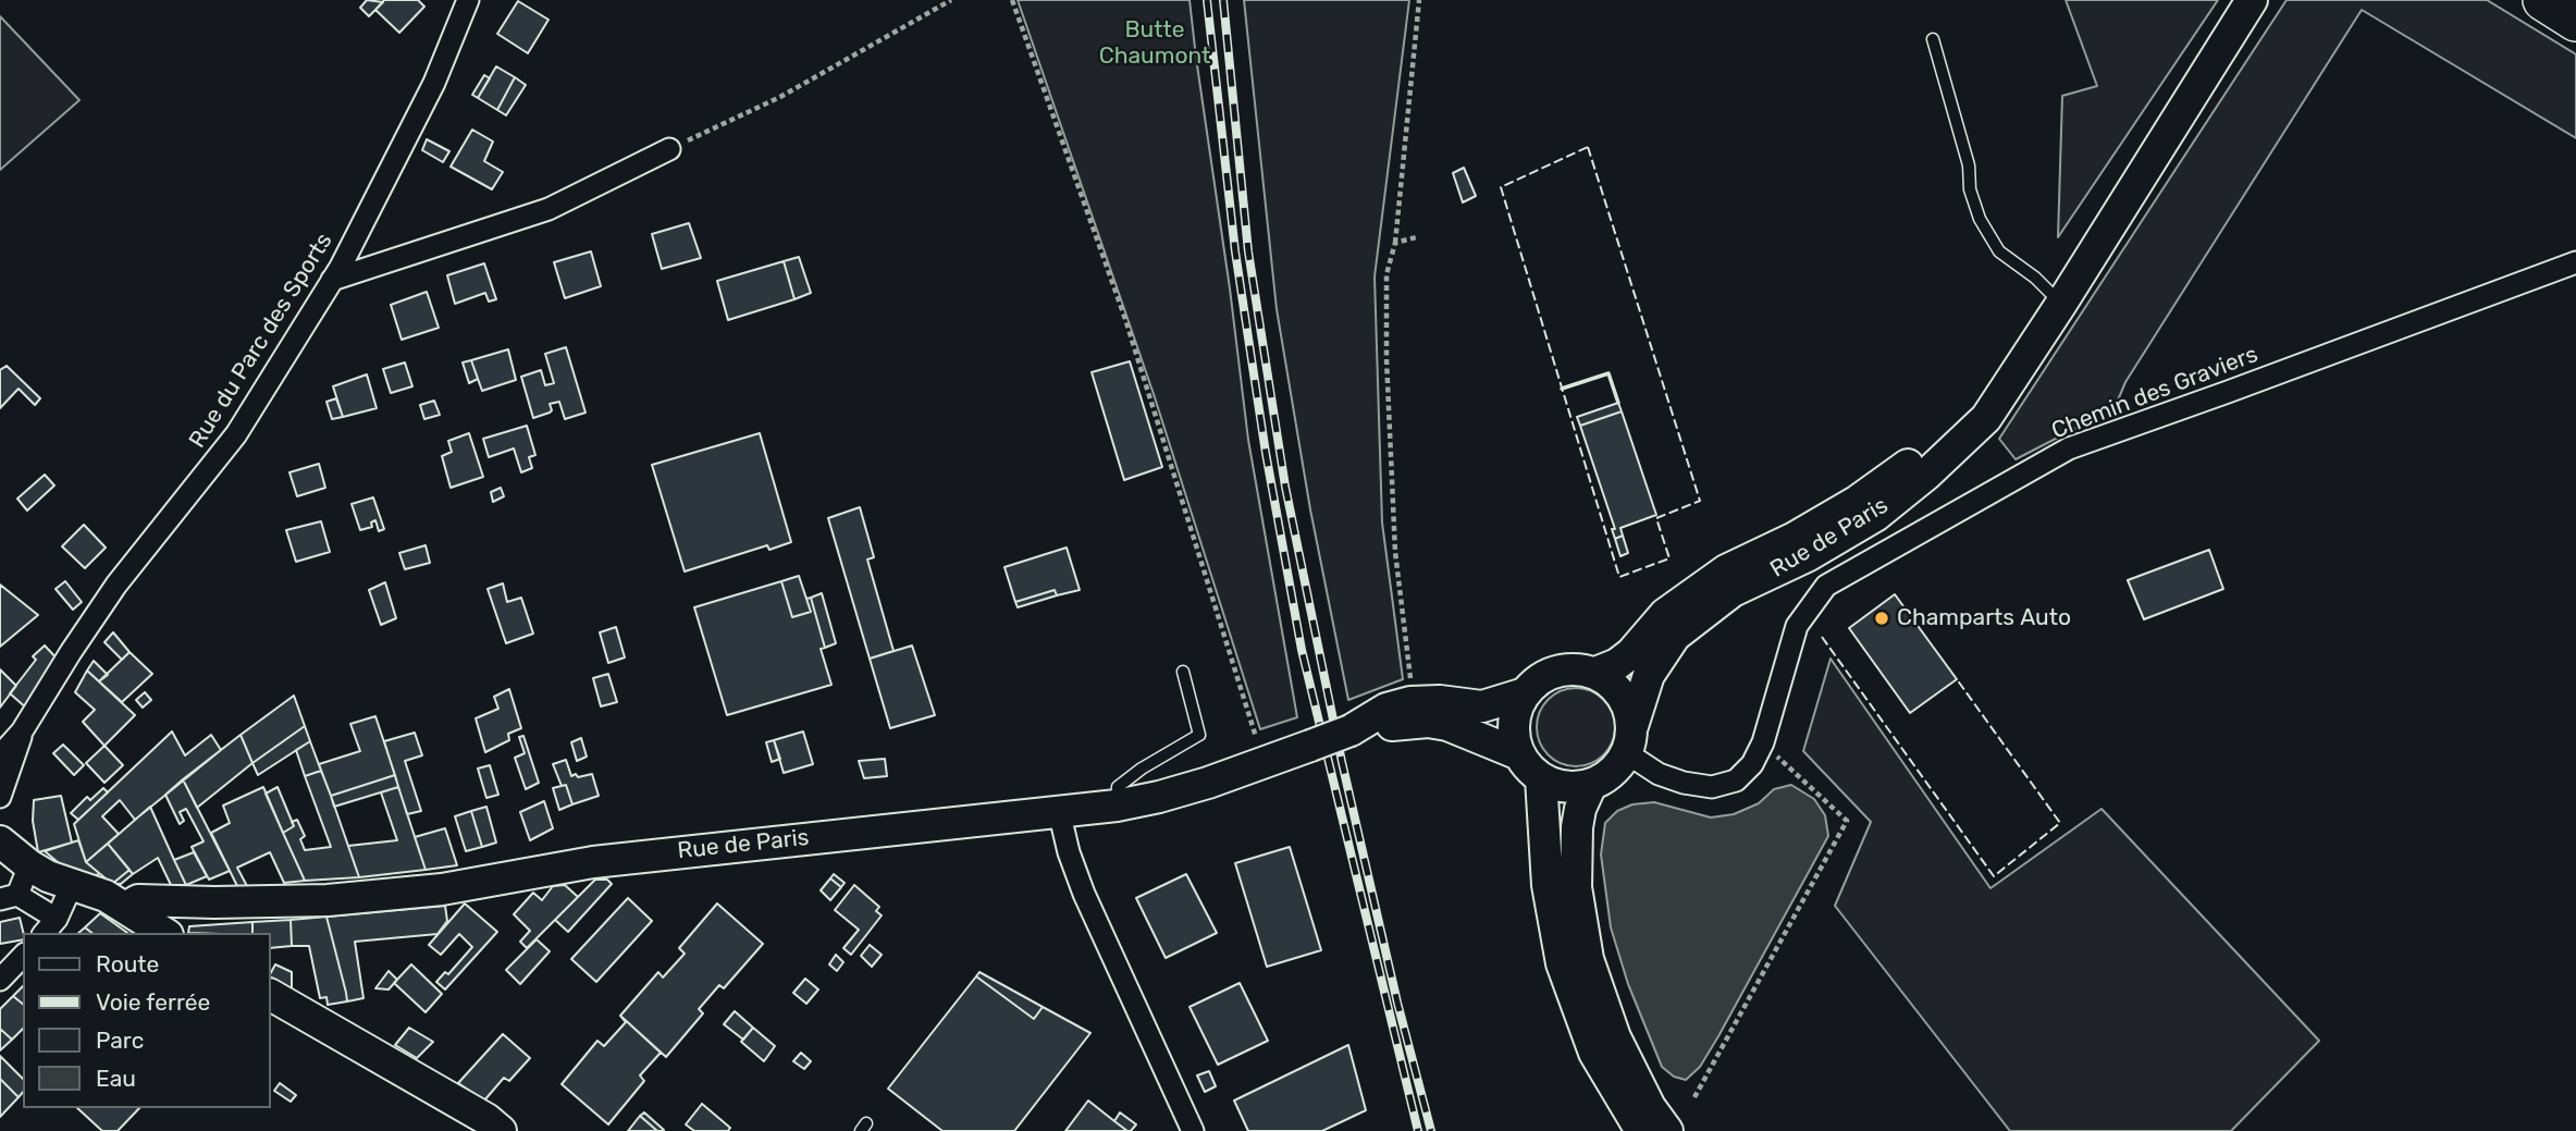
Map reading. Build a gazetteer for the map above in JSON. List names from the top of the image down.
{
  "streets": {
    "street": ["Rue du Parc des Sports", "Chemin des Graviers", "Rue de Paris"]
  },
  "crossings": [
    ["Chemin des Graviers", "Rue de Paris"]
  ],
  "parks": ["Butte Chaumont"],
  "places": ["Champarts Auto"],
  "legend": [
    "Route",
    "Voie ferrée",
    "Parc",
    "Eau"
  ]
}
